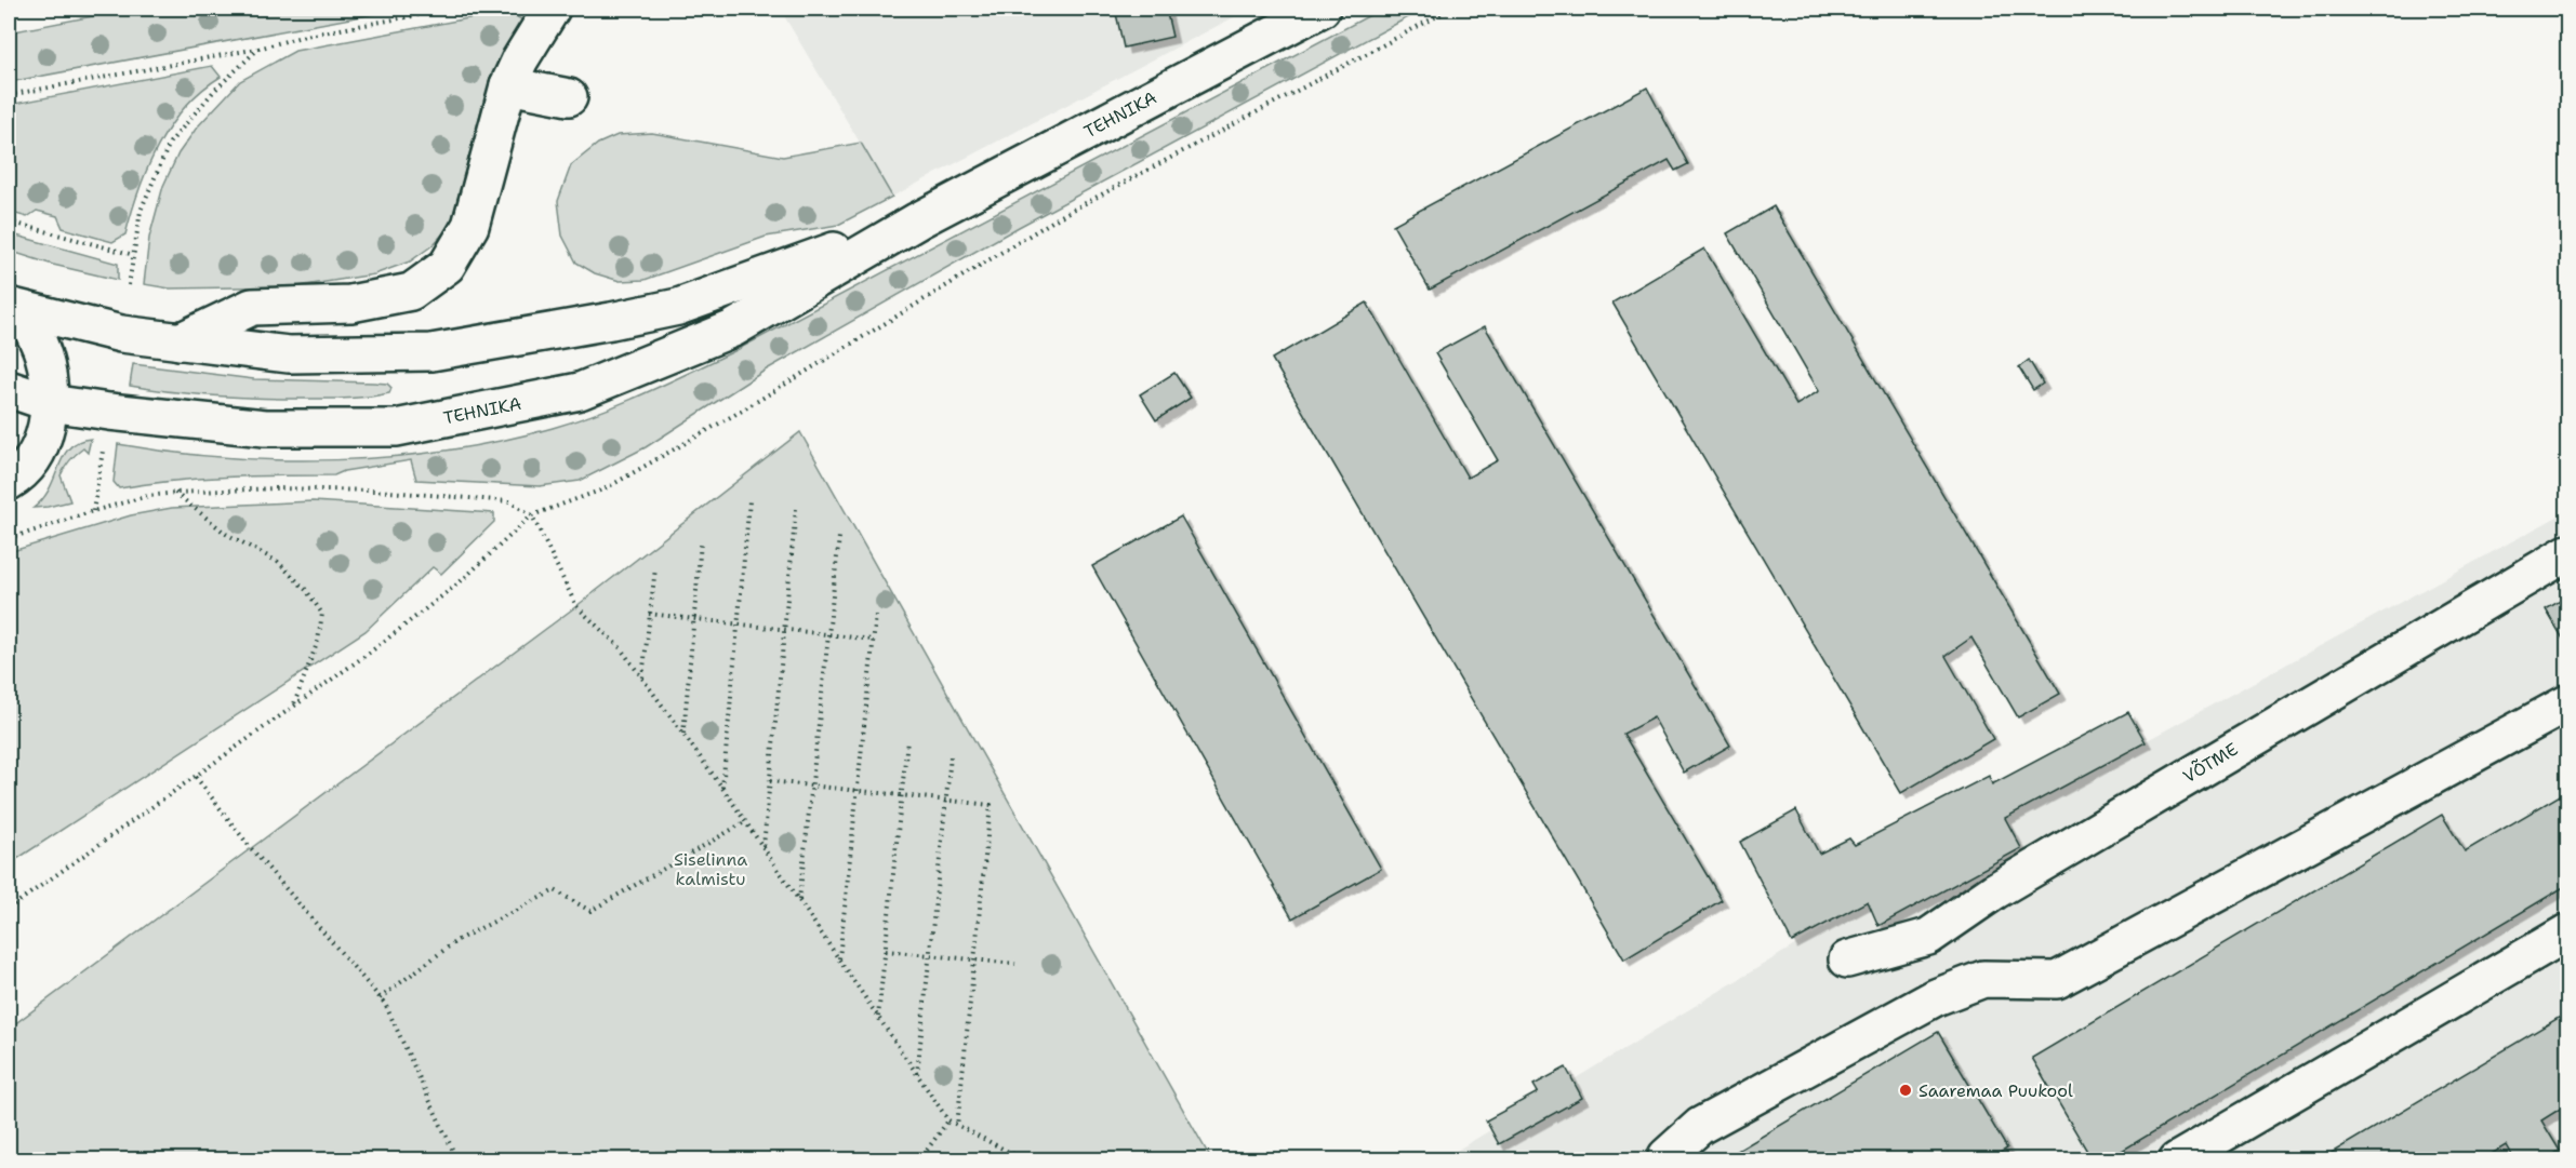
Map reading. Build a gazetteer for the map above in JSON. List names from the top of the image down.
{
  "streets": {
    "main road": ["TEHNIKA", "VÕTME"]
  },
  "parks": ["Siselinna kalmistu"],
  "places": ["Saaremaa Puukool"]
}
